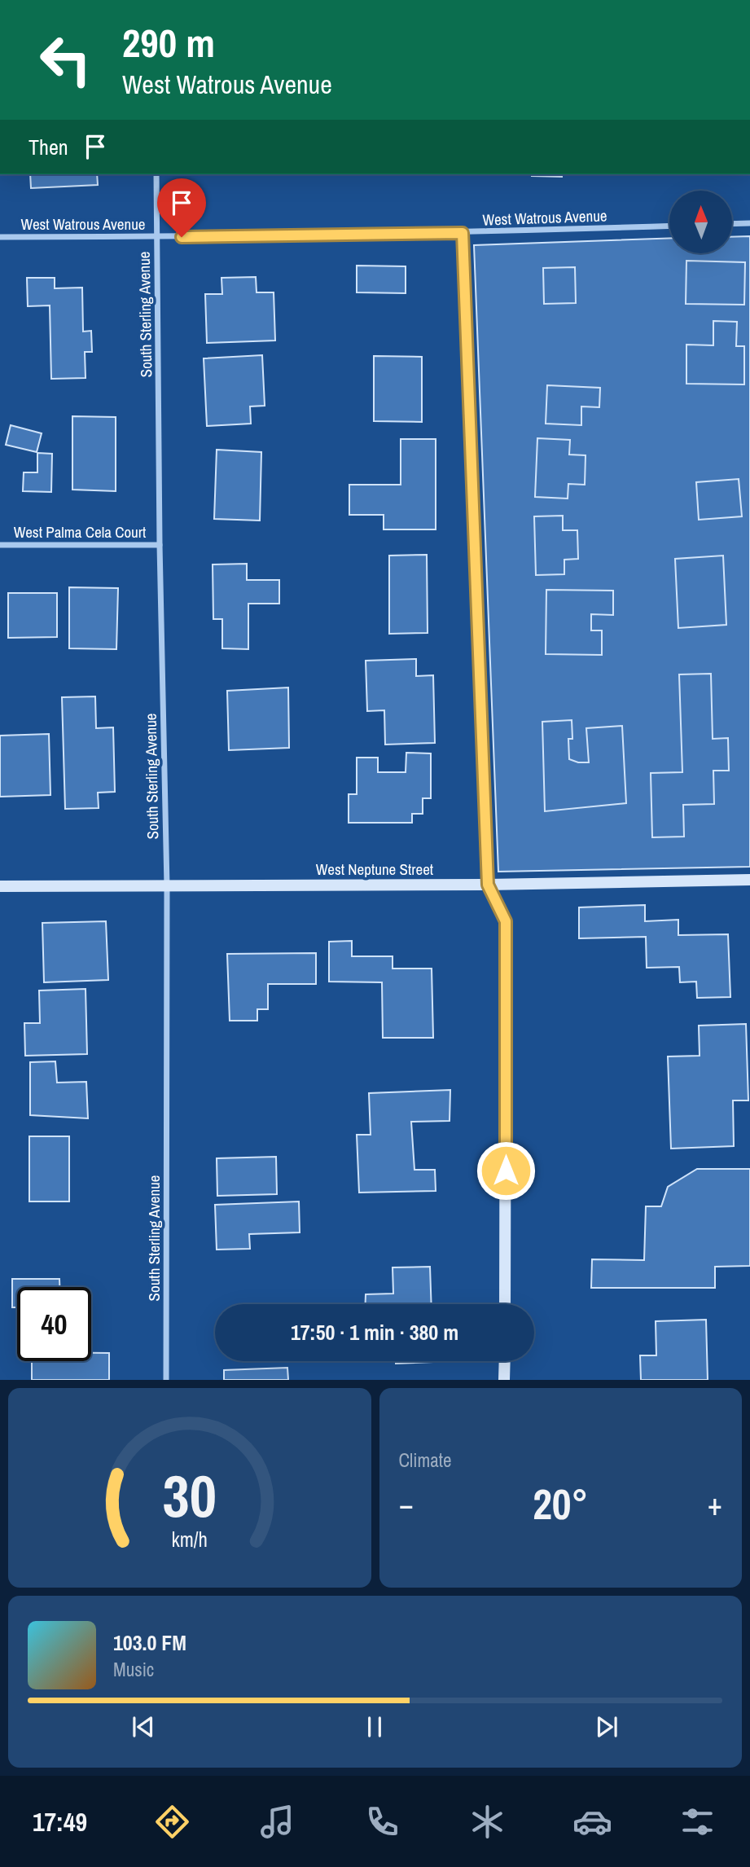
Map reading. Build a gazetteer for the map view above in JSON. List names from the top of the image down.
{
  "streets": {
    "street": [
      "West Watrous Avenue",
      "South Sterling Avenue",
      "West Palma Cela Court",
      "West Neptune Street"
    ]
  },
  "crossings": [
    ["West Watrous Avenue", "South Sterling Avenue"],
    ["South Sterling Avenue", "West Palma Cela Court"],
    ["South Sterling Avenue", "West Neptune Street"]
  ],
  "north": "top",
  "page": {
    "turn": ["290 m", "West Watrous Avenue"],
    "then": "Then",
    "limit": "40",
    "trip": "17:50 · 1 min · 380 m",
    "tile": "Climate",
    "heat": ["−", "20°", "+"],
    "song": ["103.0 FM", "Music"],
    "tabs": "17:49",
    "gauge": ["30", "km/h"]
  }
}
